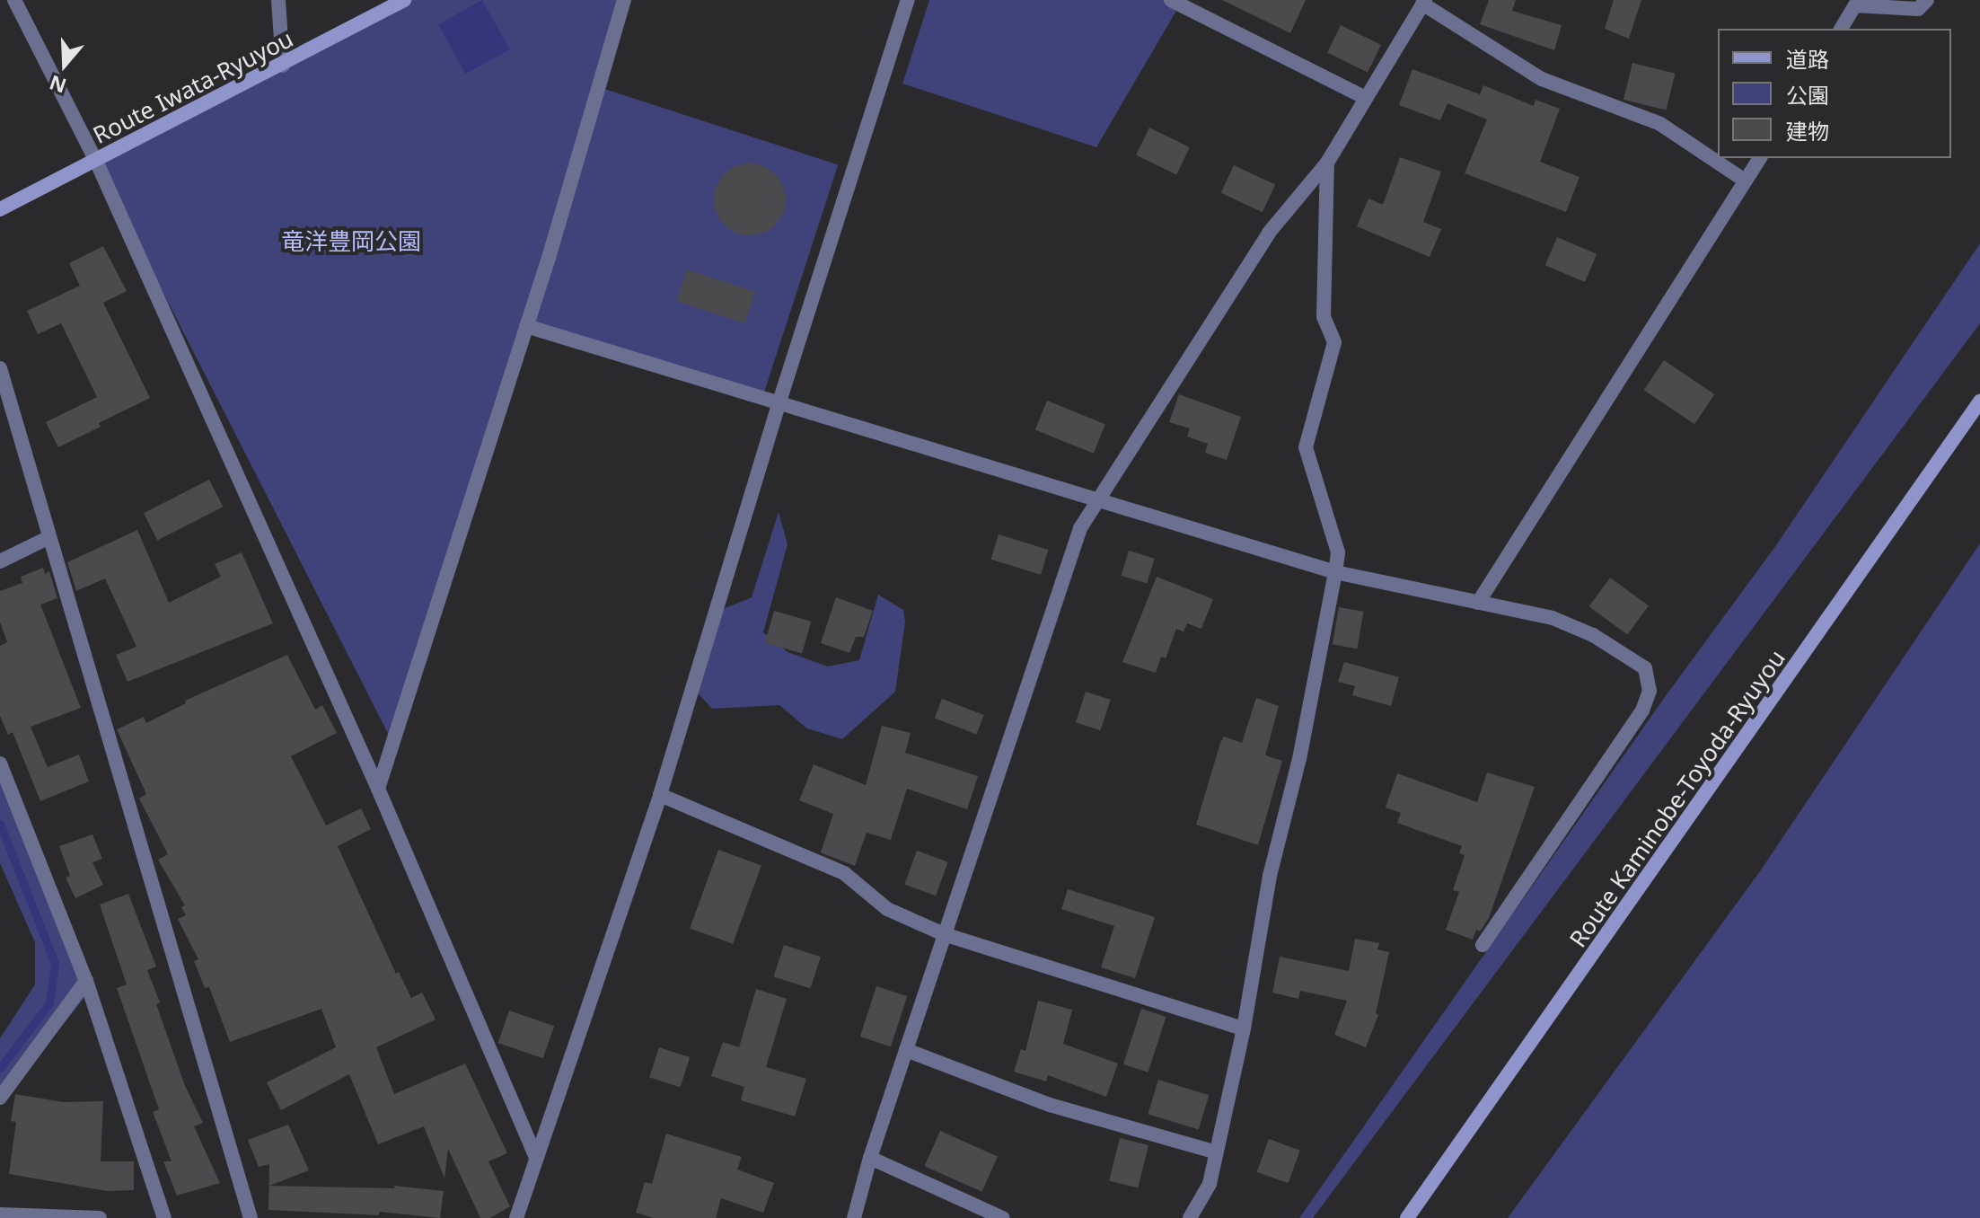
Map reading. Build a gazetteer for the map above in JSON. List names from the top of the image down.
{
  "streets": {
    "main road": ["Route Iwata-Ryuyou", "Route Kaminobe-Toyoda-Ryuyou"]
  },
  "parks": ["竜洋豊岡公園"],
  "legend": ["道路", "公園", "建物"],
  "north": "bottom"
}
